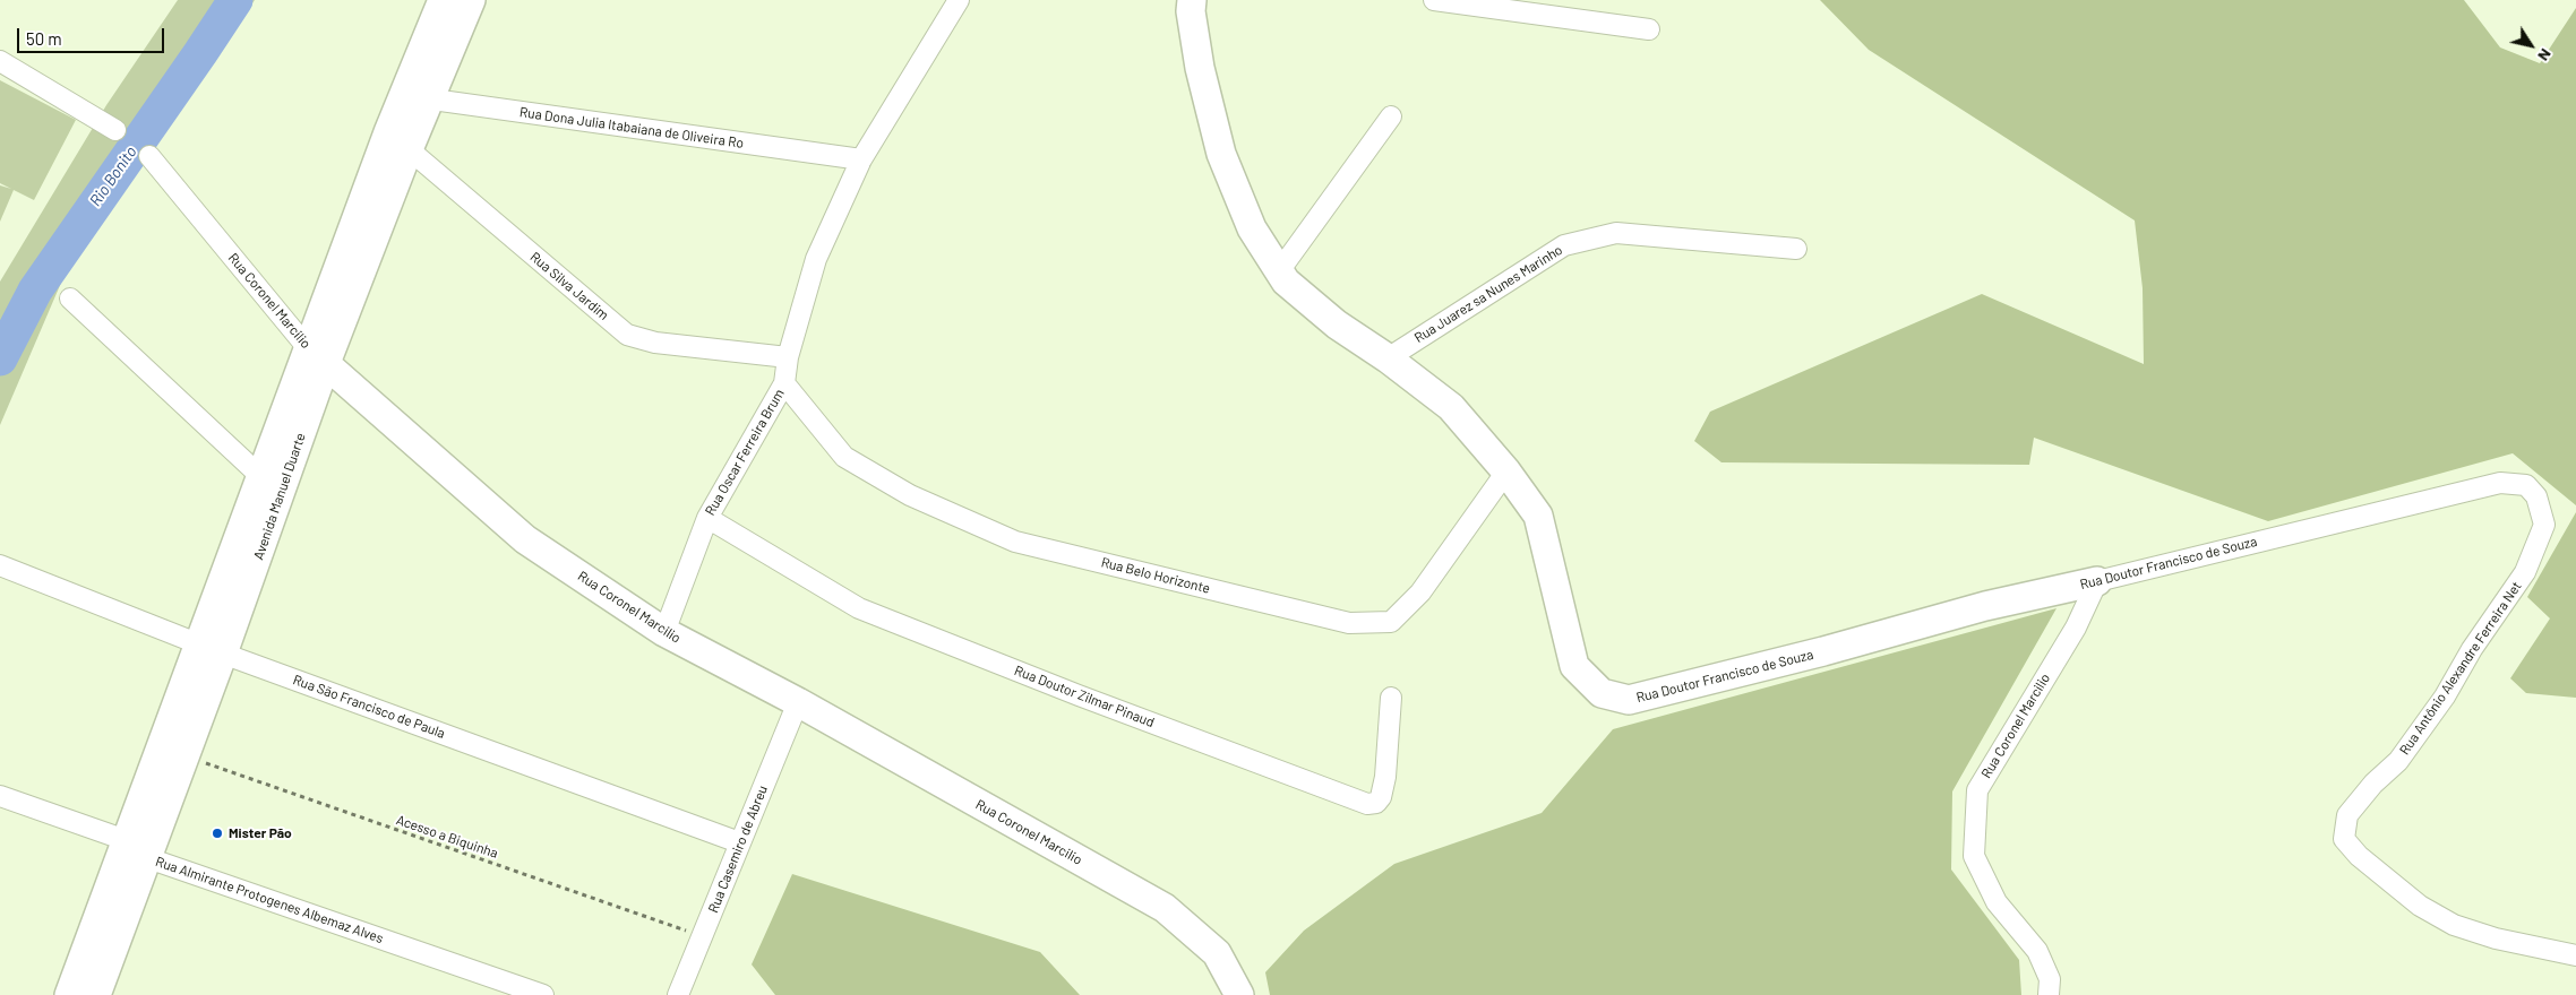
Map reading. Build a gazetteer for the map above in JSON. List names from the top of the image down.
{
  "streets": {
    "street": [
      "Rua Dona Julia Itabaiana de Oliveira Ro",
      "Rua Silva Jardim",
      "Rua Juarez sa Nunes Marinho",
      "Rua Coronel Marcilio",
      "Rua Oscar Ferreira Brum",
      "Avenida Manuel Duarte",
      "Rua Doutor Francisco de Souza",
      "Rua Belo Horizonte",
      "Rua Antônio Alexandre Ferreira Net",
      "Rua Doutor Zilmar Pinaud",
      "Rua São Francisco de Paula",
      "Rua Casemiro de Abreu",
      "Rua Almirante Protogenes Albemaz Alves"
    ],
    "path": ["Acesso a Biquinha"]
  },
  "crossings": [
    ["Rua Dona Julia Itabaiana de Oliveira Ro", "Rua Oscar Ferreira Brum"],
    ["Rua Dona Julia Itabaiana de Oliveira Ro", "Avenida Manuel Duarte"],
    ["Rua Silva Jardim", "Rua Oscar Ferreira Brum"],
    ["Rua Silva Jardim", "Avenida Manuel Duarte"],
    ["Rua Juarez sa Nunes Marinho", "Rua Doutor Francisco de Souza"],
    ["Rua Coronel Marcilio", "Rua Oscar Ferreira Brum"],
    ["Rua Coronel Marcilio", "Avenida Manuel Duarte"],
    ["Rua Coronel Marcilio", "Rua Doutor Francisco de Souza"],
    ["Rua Coronel Marcilio", "Rua Casemiro de Abreu"],
    ["Rua Oscar Ferreira Brum", "Rua Belo Horizonte"],
    ["Rua Oscar Ferreira Brum", "Rua Doutor Zilmar Pinaud"],
    ["Avenida Manuel Duarte", "Rua São Francisco de Paula"],
    ["Avenida Manuel Duarte", "Acesso a Biquinha"],
    ["Avenida Manuel Duarte", "Rua Almirante Protogenes Albemaz Alves"],
    ["Rua Doutor Francisco de Souza", "Rua Belo Horizonte"],
    ["Rua Doutor Francisco de Souza", "Rua Antônio Alexandre Ferreira Net"],
    ["Rua São Francisco de Paula", "Rua Casemiro de Abreu"],
    ["Acesso a Biquinha", "Rua Casemiro de Abreu"]
  ],
  "water": ["Rio Bonito"],
  "places": ["Mister Pão"],
  "scale_bar": "50 m",
  "north": "bottom right"
}
